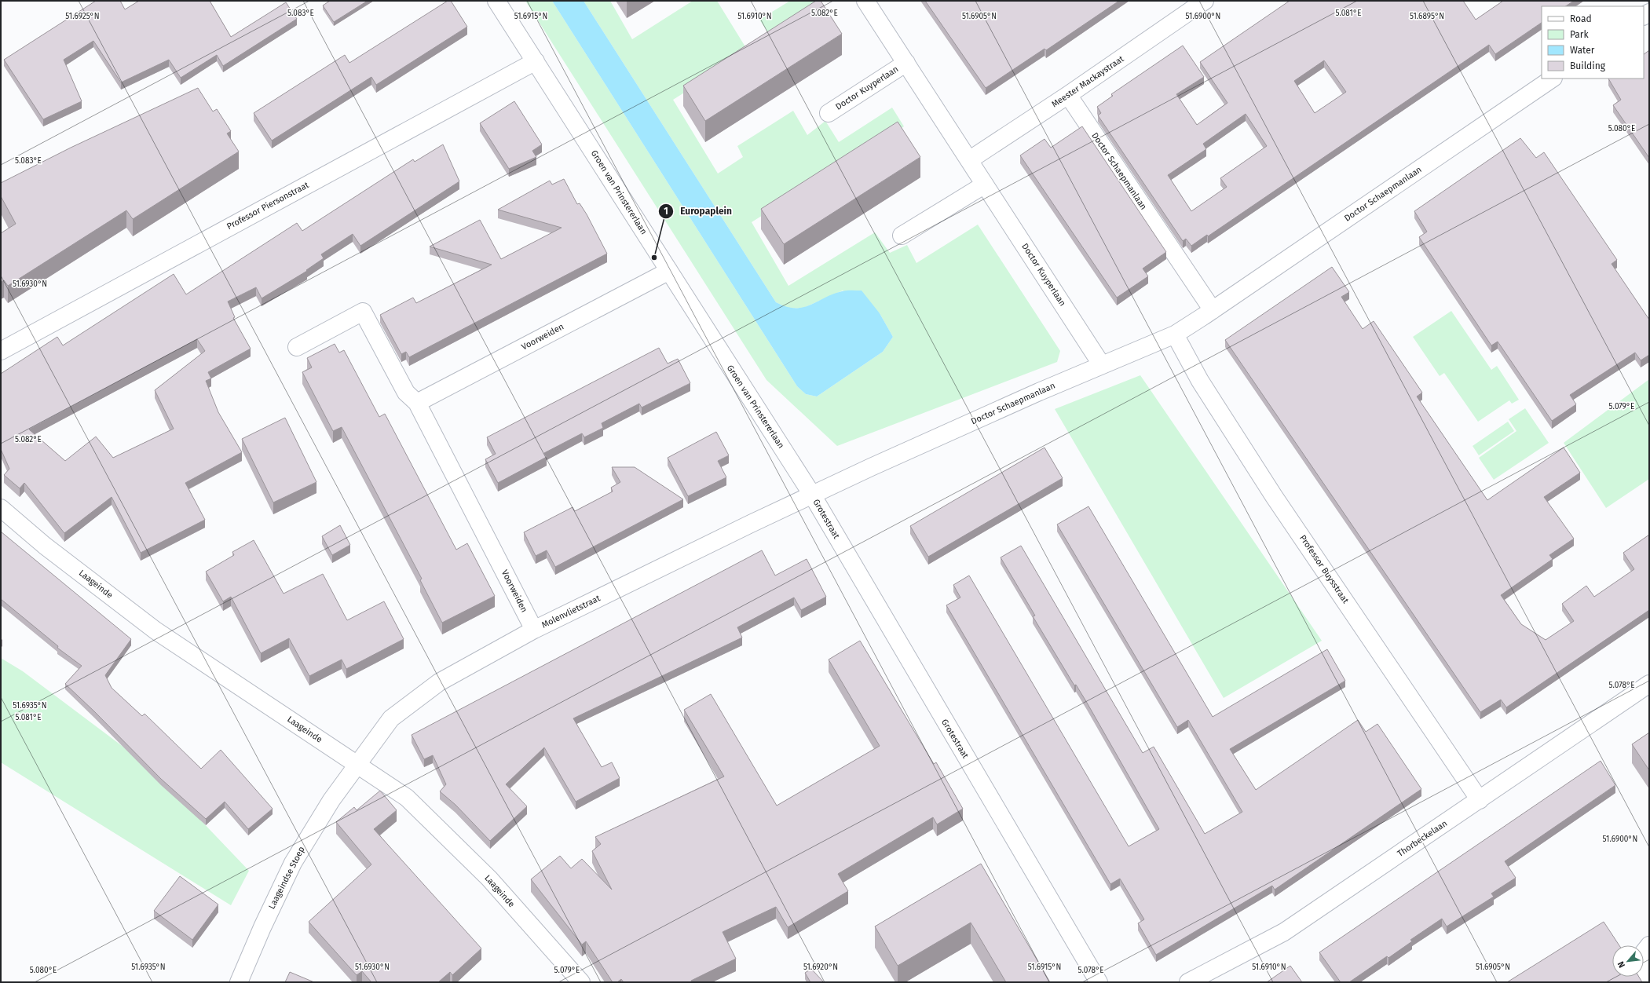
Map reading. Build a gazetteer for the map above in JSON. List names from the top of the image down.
{
  "streets": {
    "street": [
      "Meester Mackaystraat",
      "Doctor Kuyperlaan",
      "Doctor Schaepmanlaan",
      "Groen van Prinstererlaan",
      "Professor Piersonstraat",
      "Voorweiden",
      "Grotestraat",
      "Professor Buysstraat",
      "Laageinde",
      "Molenvlietstraat",
      "Thorbeckelaan",
      "Laageindse Stoep"
    ]
  },
  "crossings": [
    ["Meester Mackaystraat", "Doctor Kuyperlaan"],
    ["Meester Mackaystraat", "Doctor Schaepmanlaan"],
    ["Doctor Kuyperlaan", "Doctor Schaepmanlaan"],
    ["Doctor Schaepmanlaan", "Groen van Prinstererlaan"],
    ["Doctor Schaepmanlaan", "Grotestraat"],
    ["Doctor Schaepmanlaan", "Professor Buysstraat"],
    ["Doctor Schaepmanlaan", "Molenvlietstraat"],
    ["Groen van Prinstererlaan", "Professor Piersonstraat"],
    ["Groen van Prinstererlaan", "Voorweiden"],
    ["Groen van Prinstererlaan", "Grotestraat"],
    ["Groen van Prinstererlaan", "Molenvlietstraat"],
    ["Voorweiden", "Molenvlietstraat"],
    ["Grotestraat", "Molenvlietstraat"],
    ["Professor Buysstraat", "Thorbeckelaan"],
    ["Laageinde", "Molenvlietstraat"],
    ["Laageinde", "Laageindse Stoep"],
    ["Molenvlietstraat", "Laageindse Stoep"]
  ],
  "places": ["Europaplein"],
  "legend": [
    "Road",
    "Park",
    "Water",
    "Building"
  ],
  "north": "bottom left",
  "coordinates": [
    "5.081°E",
    "5.083°E",
    "5.082°E",
    "51.6925°N",
    "51.6915°N",
    "51.6910°N",
    "51.6905°N",
    "51.6900°N",
    "51.6895°N",
    "5.080°E",
    "51.6930°N",
    "5.079°E",
    "5.078°E",
    "51.6935°N",
    "51.6920°N"
  ]
}
